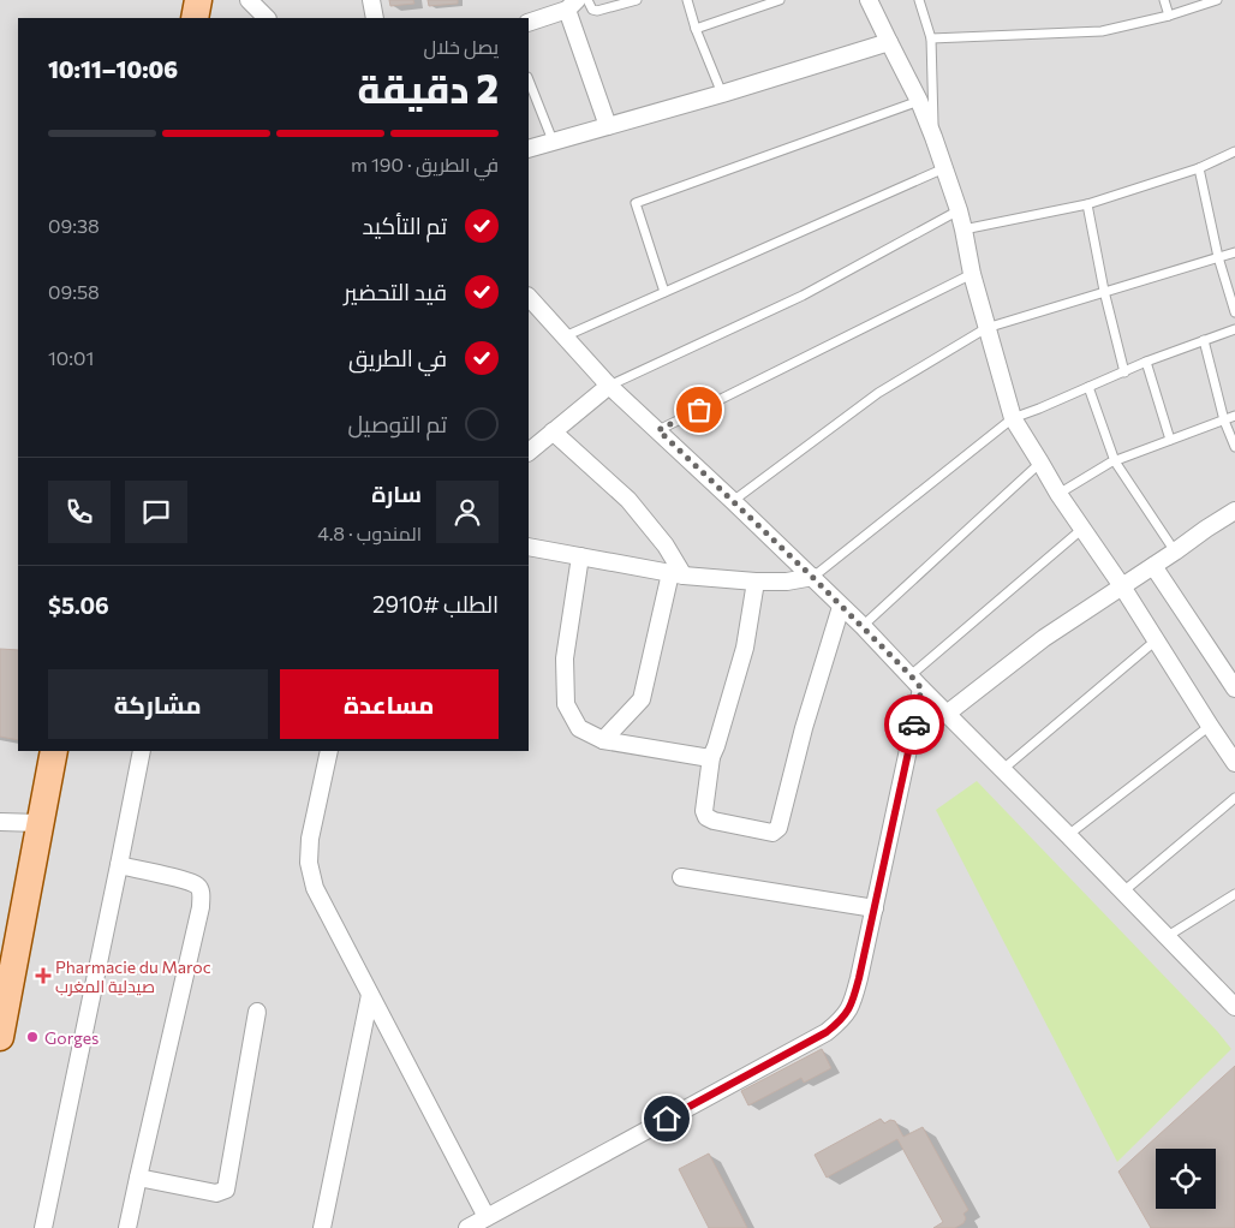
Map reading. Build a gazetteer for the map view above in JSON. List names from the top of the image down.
{
  "places": {
    "health": ["Pharmacie du Maroc صيدلية المغرب"],
    "other": ["Gorges"]
  },
  "page": {
    "heading": ["2 دقيقة", "يصل خلال", "10:06–10:11"],
    "panel": [
      "سارة",
      "المندوب · 4.8",
      "الطلب #2910",
      "$5.06"
    ],
    "bar": "في الطريق · 190 m",
    "list": [
      ["تم التأكيد", "09:38"],
      ["قيد التحضير", "09:58"],
      ["في الطريق", "10:01"],
      "تم التوصيل"
    ],
    "buttons": ["مساعدة", "مشاركة"]
  }
}
